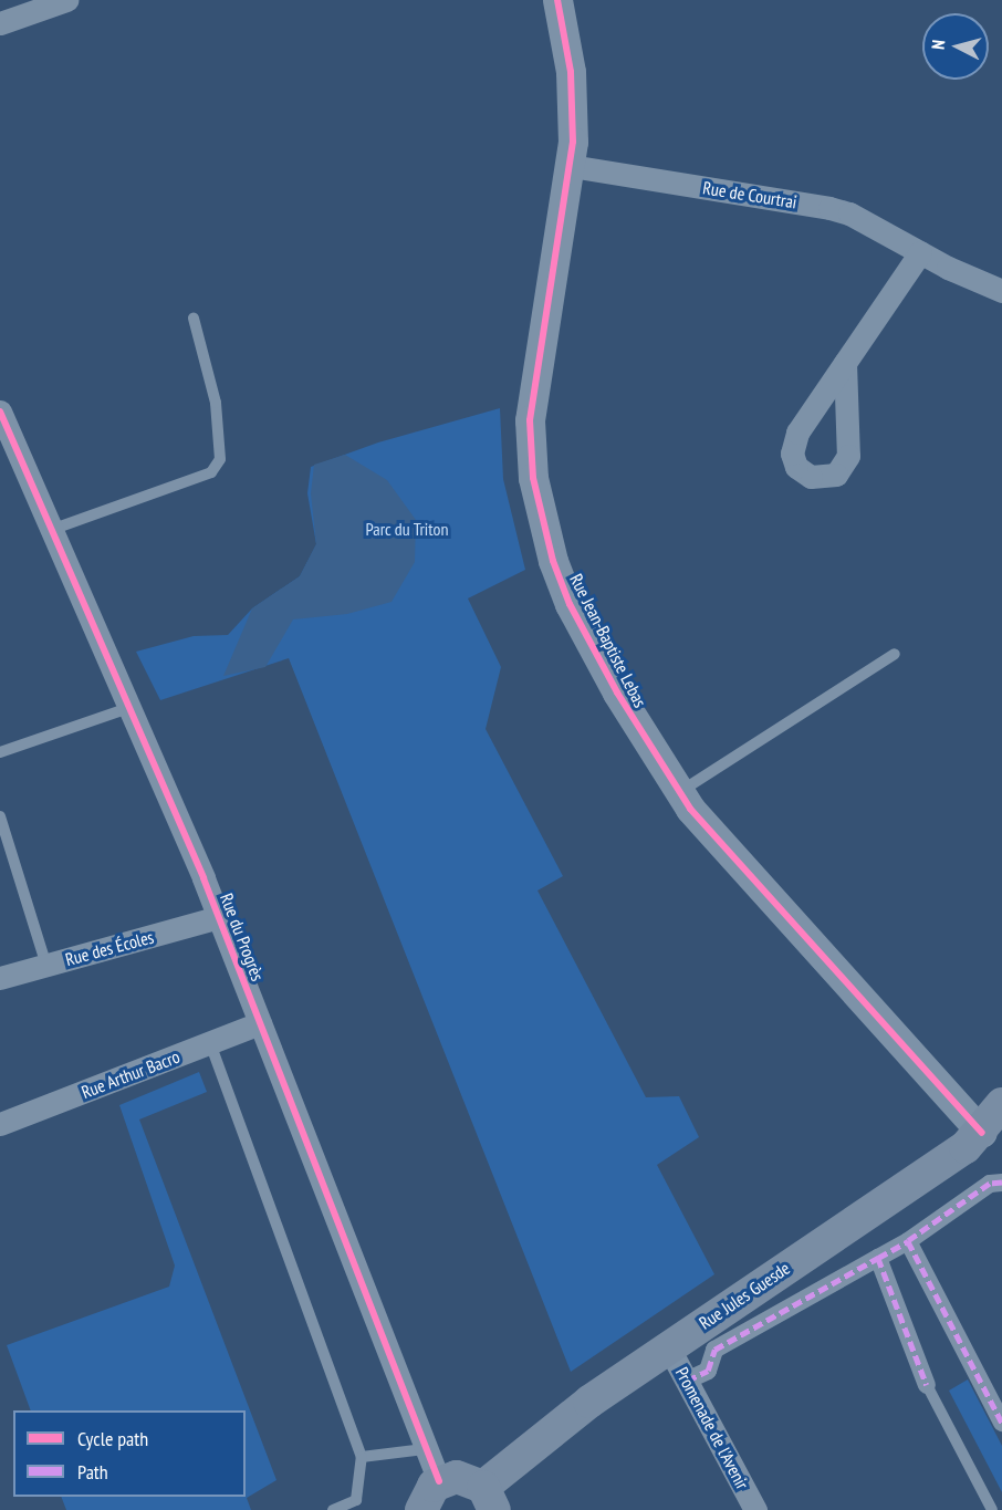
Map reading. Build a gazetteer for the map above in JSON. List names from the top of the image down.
{
  "streets": {
    "main road": ["Rue Jules Guesde"],
    "street": [
      "Rue de Courtrai",
      "Rue Jean-Baptiste Lebas",
      "Rue du Progrès",
      "Rue des Écoles",
      "Rue Arthur Bacro",
      "Promenade de l'Avenir"
    ]
  },
  "crossings": [
    ["Rue de Courtrai", "Rue Jean-Baptiste Lebas"],
    ["Rue Jean-Baptiste Lebas", "Rue Jules Guesde"],
    ["Rue du Progrès", "Rue des Écoles"],
    ["Rue du Progrès", "Rue Arthur Bacro"],
    ["Rue du Progrès", "Rue Jules Guesde"],
    ["Rue Jules Guesde", "Promenade de l'Avenir"]
  ],
  "parks": ["Parc du Triton"],
  "legend": ["Cycle path", "Path"],
  "north": "left"
}
